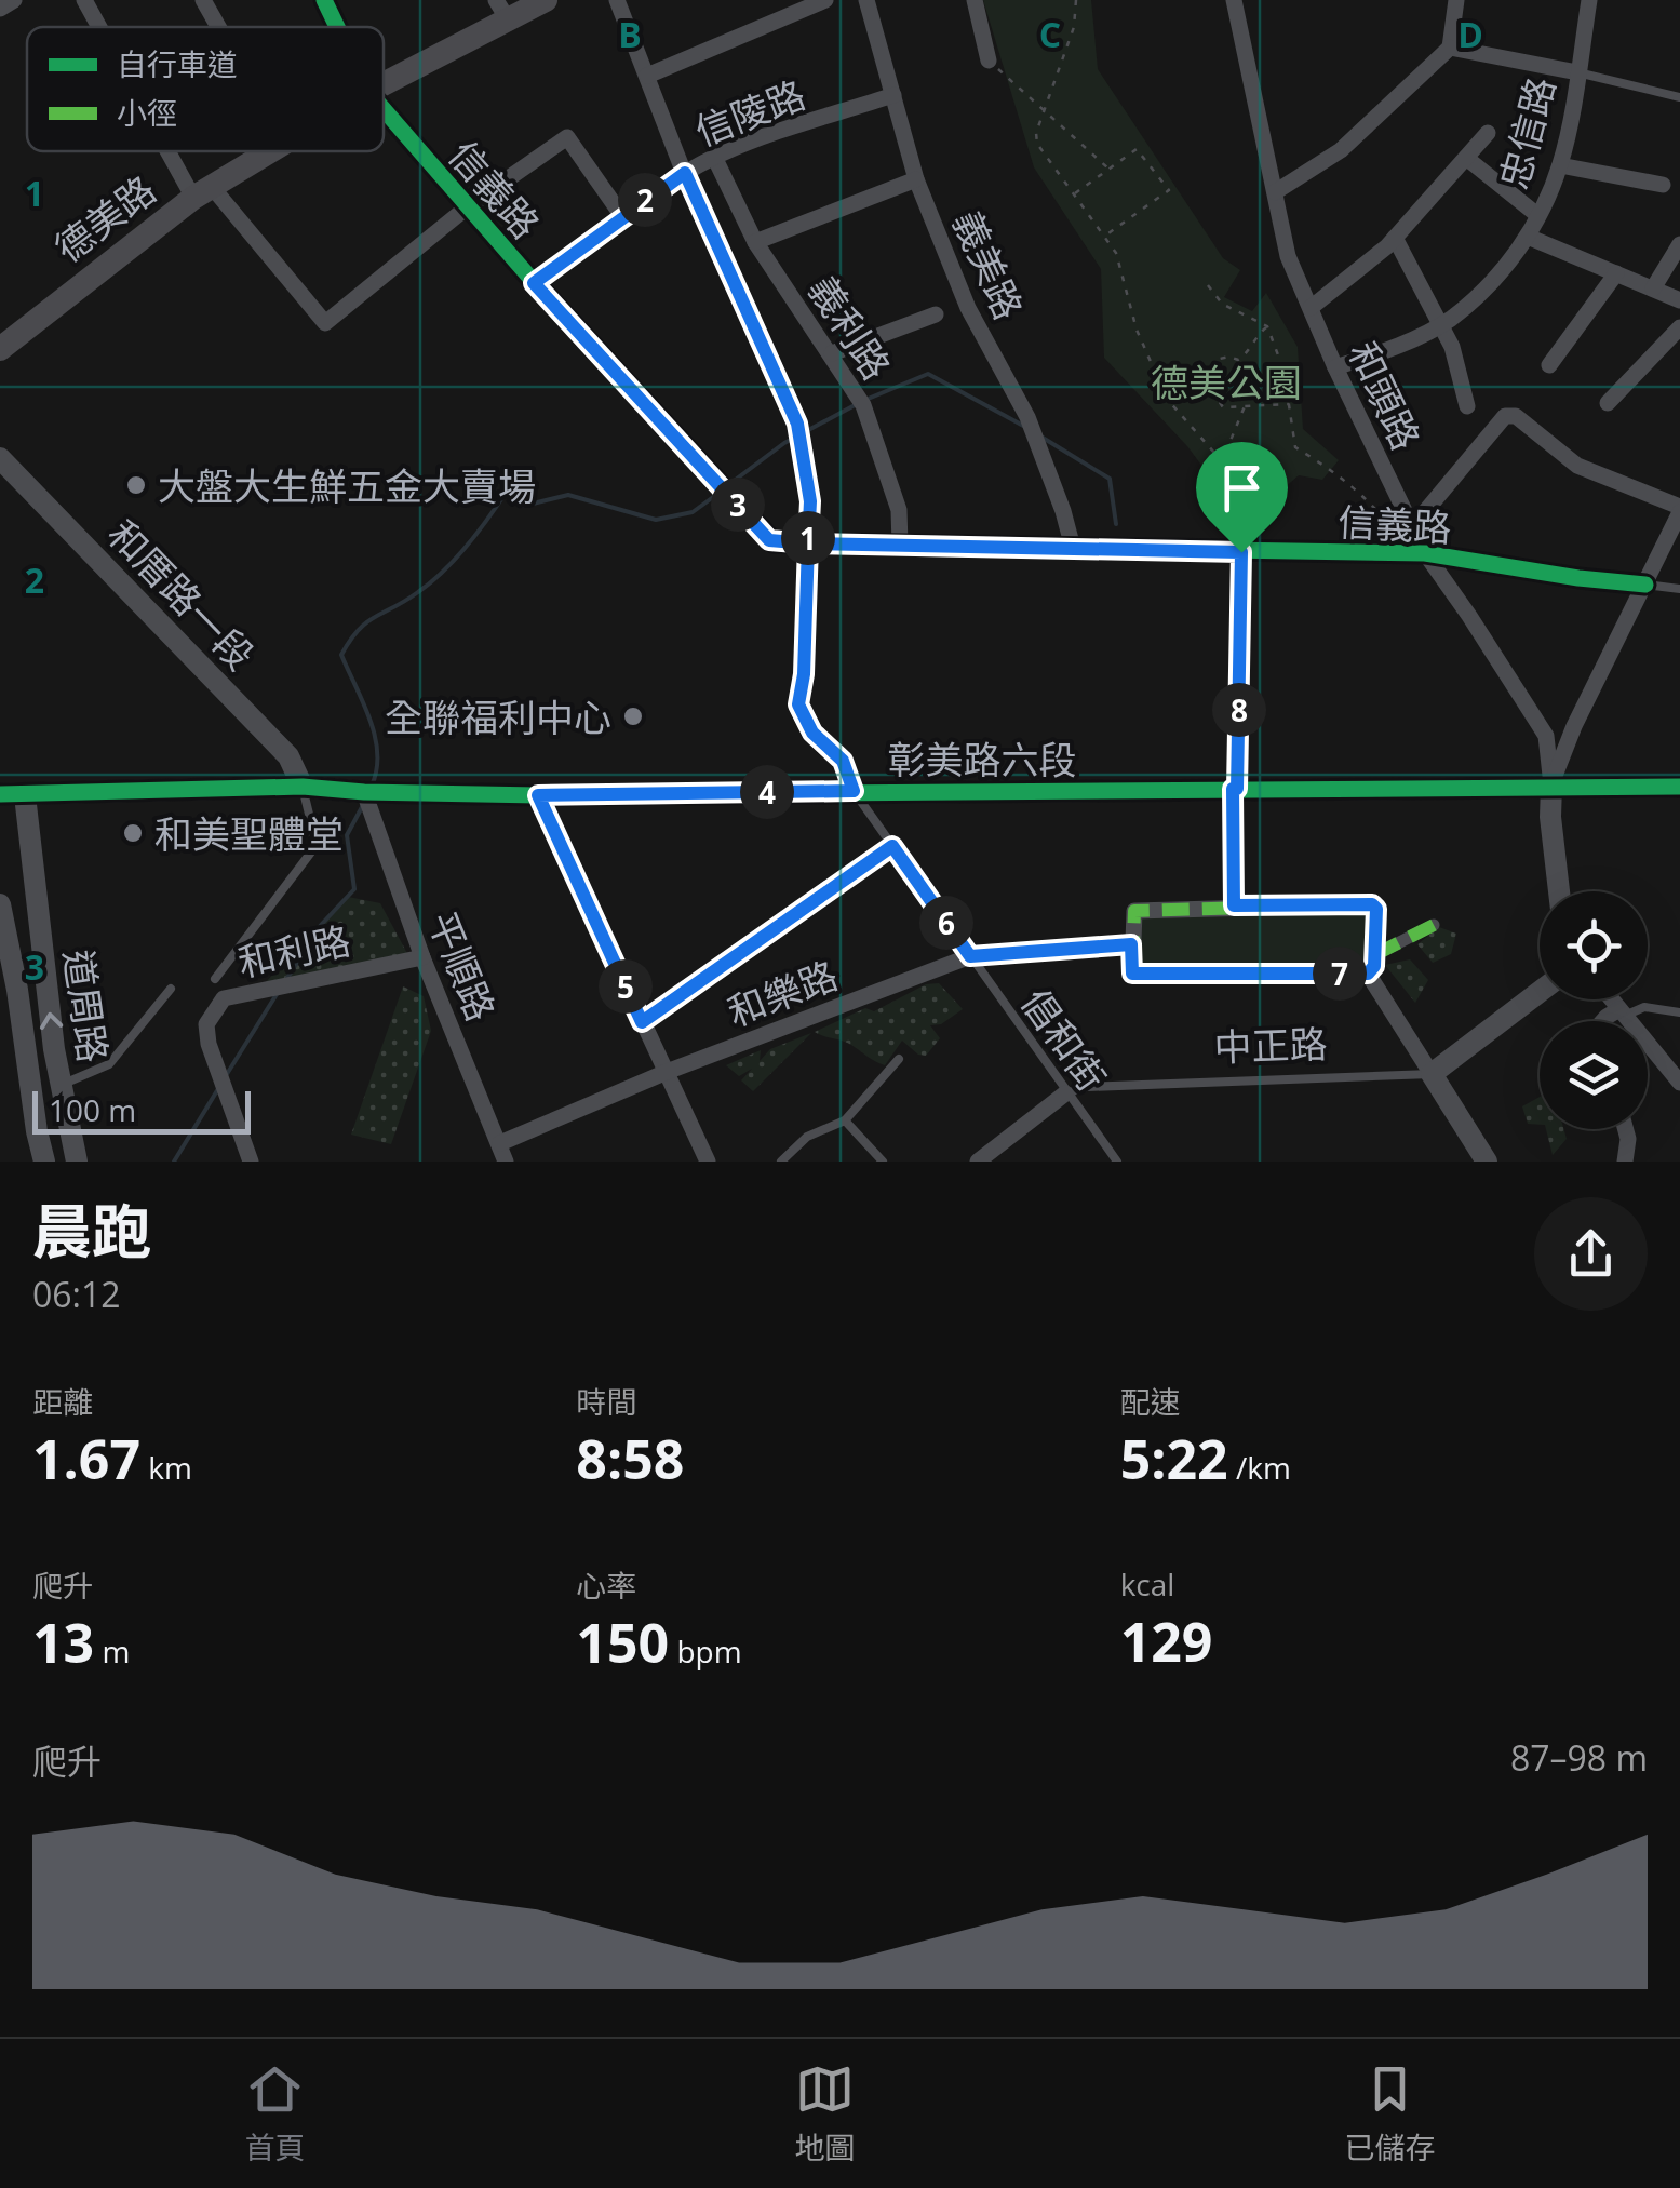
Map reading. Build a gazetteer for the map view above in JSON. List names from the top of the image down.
{
  "streets": {
    "main road": ["德美路"],
    "street": [
      "信陵路",
      "忠信路",
      "信義路",
      "義美路",
      "義利路",
      "和頭路",
      "和厝路一段",
      "彰美路六段",
      "和利路",
      "平順路",
      "和樂路",
      "道周路",
      "中正路"
    ],
    "lane": ["倡和街"]
  },
  "crossings": [
    ["信陵路", "信義路"],
    ["信陵路", "義美路"],
    ["信陵路", "義利路"],
    ["信陵路", "倡和街"],
    ["忠信路", "和頭路"],
    ["信義路", "義美路"],
    ["信義路", "義利路"],
    ["信義路", "和頭路"],
    ["信義路", "倡和街"],
    ["和頭路", "彰美路六段"],
    ["和厝路一段", "彰美路六段"],
    ["彰美路六段", "平順路"],
    ["彰美路六段", "道周路"],
    ["彰美路六段", "倡和街"],
    ["和利路", "平順路"],
    ["平順路", "和樂路"],
    ["和樂路", "倡和街"],
    ["倡和街", "中正路"]
  ],
  "parks": ["德美公園"],
  "places": ["大盤大生鮮五金大賣場", "全聯福利中心", "和美聖體堂"],
  "legend": ["自行車道", "小徑"],
  "scale_bar": "100 m",
  "page": {
    "pins": [
      "2",
      "3",
      "1",
      "8",
      "4",
      "6",
      "7",
      "5"
    ],
    "scale": "100 m",
    "heading": ["晨跑", "06:12"],
    "stats": [
      ["距離", "1.67 km"],
      ["時間", "8:58"],
      ["配速", "5:22 /km"],
      ["爬升", "13 m"],
      ["心率", "150 bpm"],
      ["kcal", "129"]
    ],
    "chart": ["爬升", "87–98 m"],
    "tabs": ["首頁", "地圖", "已儲存"]
  },
  "grid": {
    "columns": ["B", "C", "D"],
    "rows": ["1", "2", "3"]
  }
}
